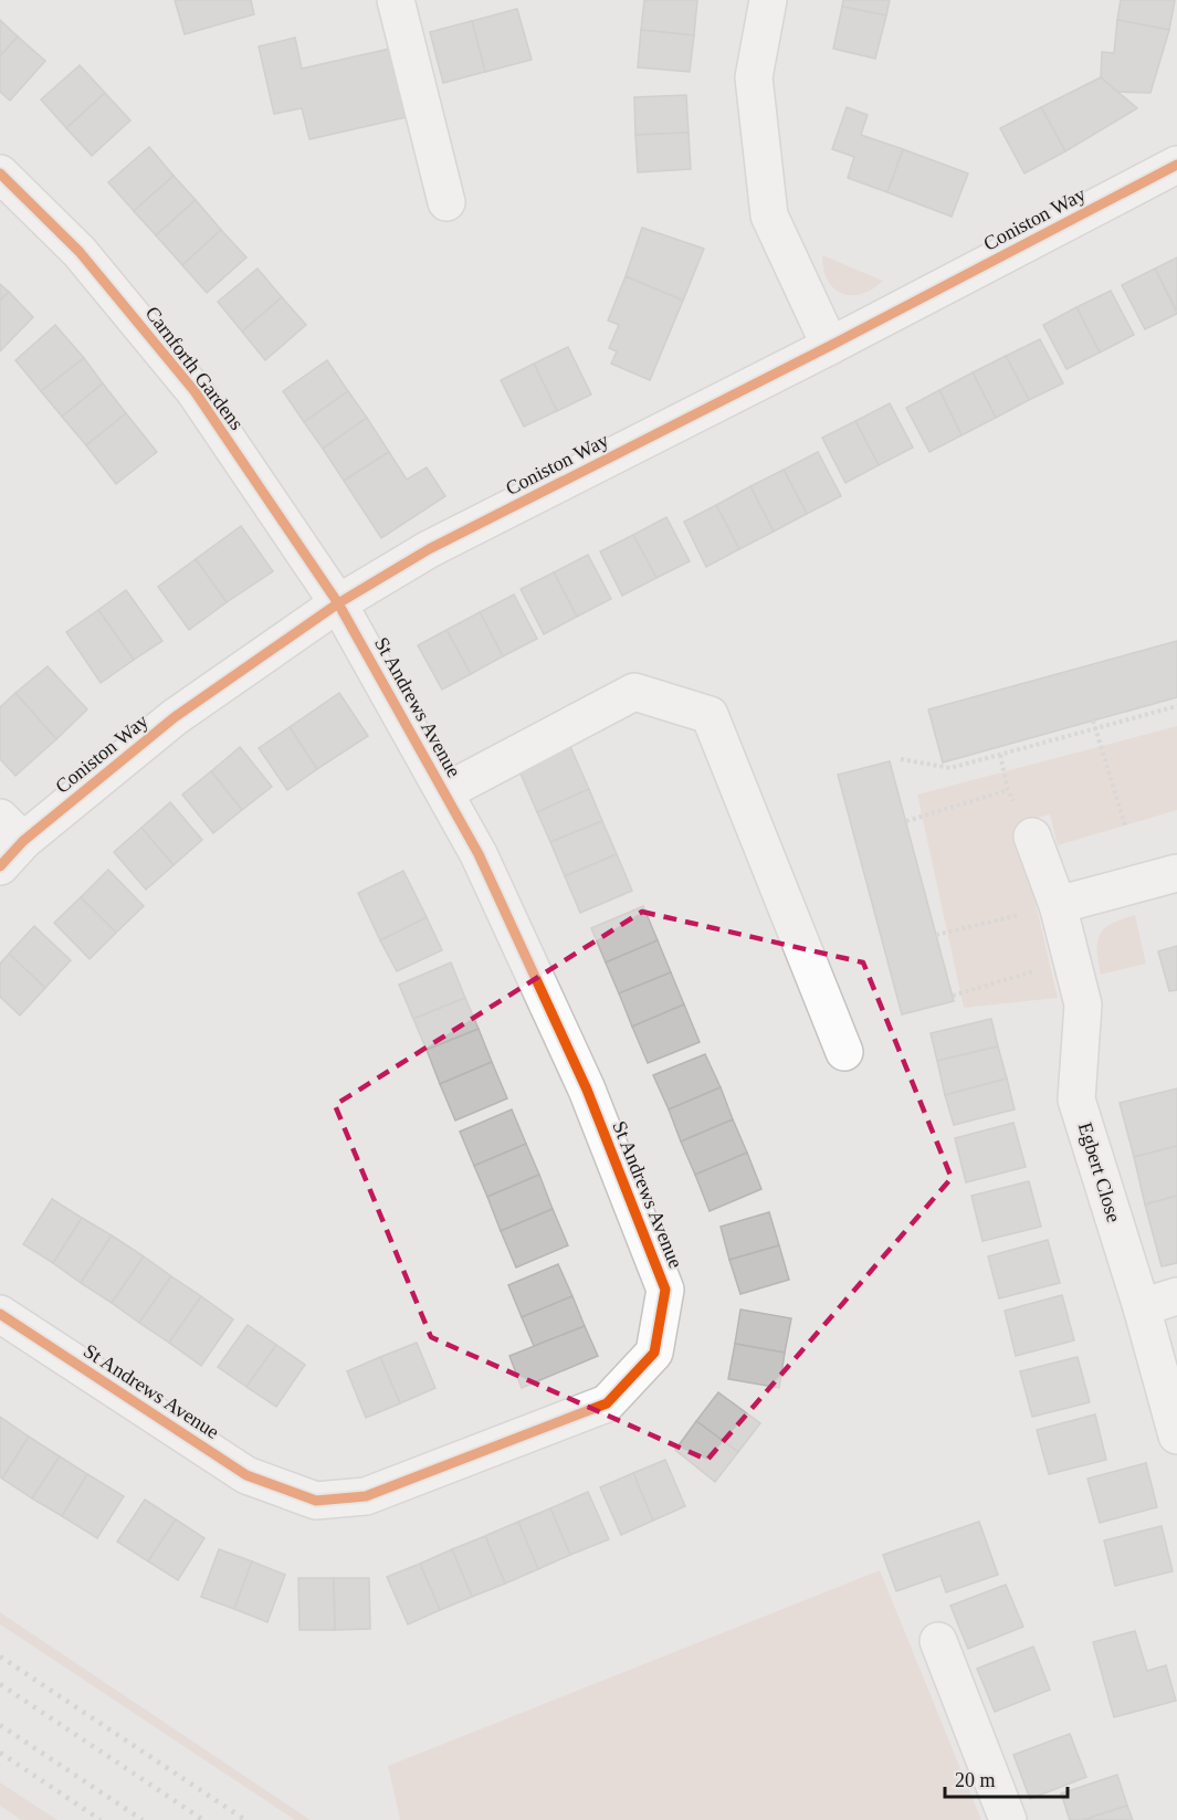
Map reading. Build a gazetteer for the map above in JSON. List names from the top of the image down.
{
  "streets": {
    "street": [
      "Coniston Way",
      "Carnforth Gardens",
      "St Andrews Avenue",
      "Egbert Close"
    ]
  },
  "crossings": [
    ["Coniston Way", "Carnforth Gardens"],
    ["Coniston Way", "St Andrews Avenue"],
    ["Carnforth Gardens", "St Andrews Avenue"]
  ],
  "scale_bar": "20 m"
}
